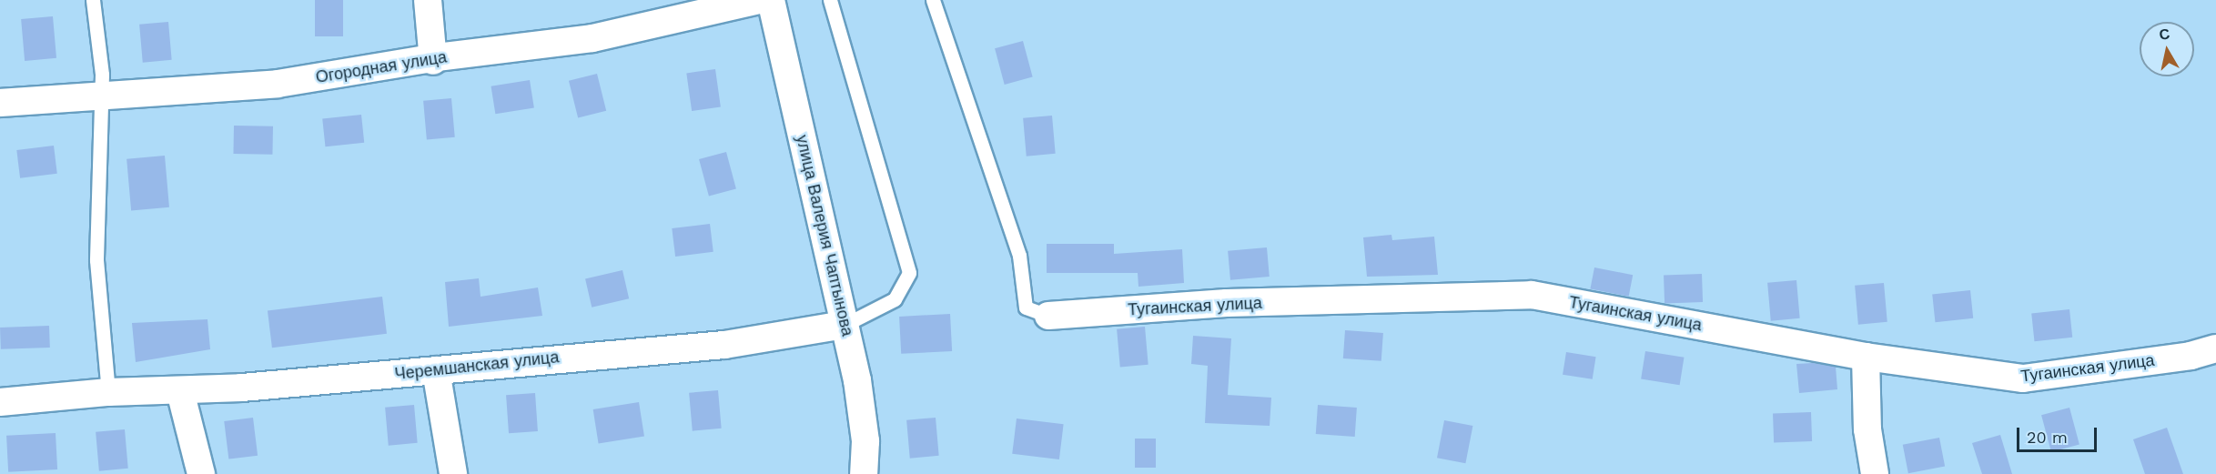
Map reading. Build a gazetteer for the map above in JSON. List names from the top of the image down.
{
  "streets": {
    "street": [
      "Огородная улица",
      "улица Валерия Чаптынова",
      "Тугаинская улица",
      "Черемшанская улица"
    ]
  },
  "crossings": [
    ["улица Валерия Чаптынова", "Черемшанская улица"]
  ],
  "scale_bar": "20 m",
  "north": "top"
}
